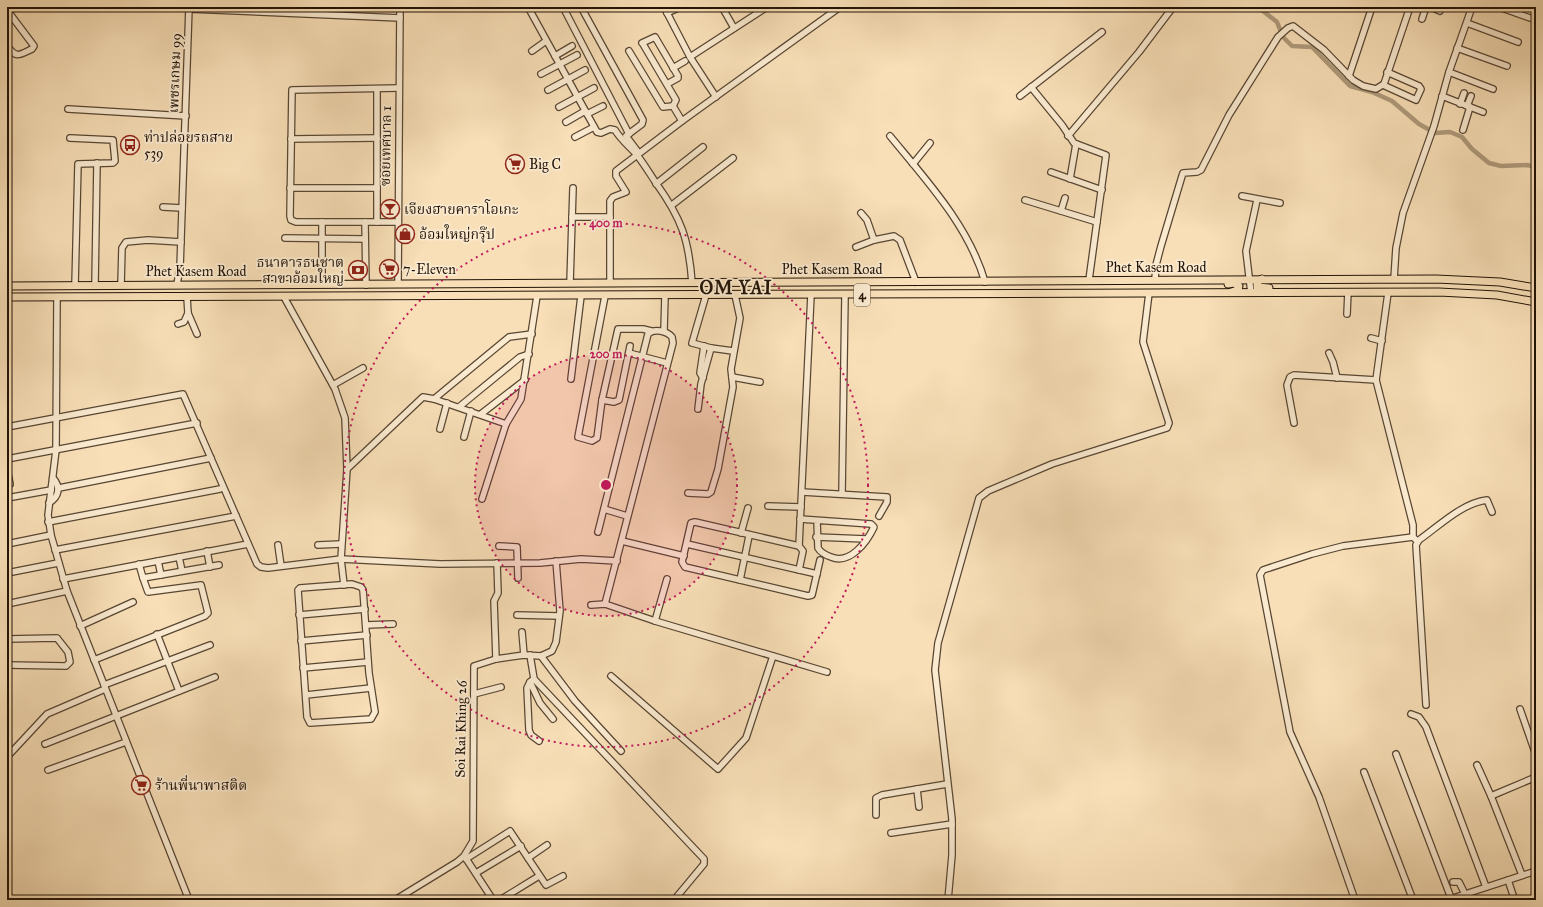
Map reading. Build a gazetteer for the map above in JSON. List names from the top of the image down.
{
  "streets": {
    "main road": ["Phet Kasem Road", "4"],
    "street": ["เพชรเกษม 99", "ซอยเทศบาล 1", "Soi Rai Khing 26"]
  },
  "crossings": [
    ["เพชรเกษม 99", "Phet Kasem Road"],
    ["ซอยเทศบาล 1", "Phet Kasem Road"]
  ],
  "districts": ["OM YAI"],
  "places": {
    "bus stop": ["ท่าปล่อยรถสาย 539"],
    "supermarket": ["Big C", "7-Eleven", "ร้านพี่นาพาสติด"],
    "bar": ["เจียงฮายคาราโอเกะ"],
    "shop": ["อ้อมใหญ่กรุ๊ป"],
    "bank": ["ธนาคารธนชาต สาขาอ้อมใหญ่"]
  },
  "rings": ["400 m", "200 m"]
}
